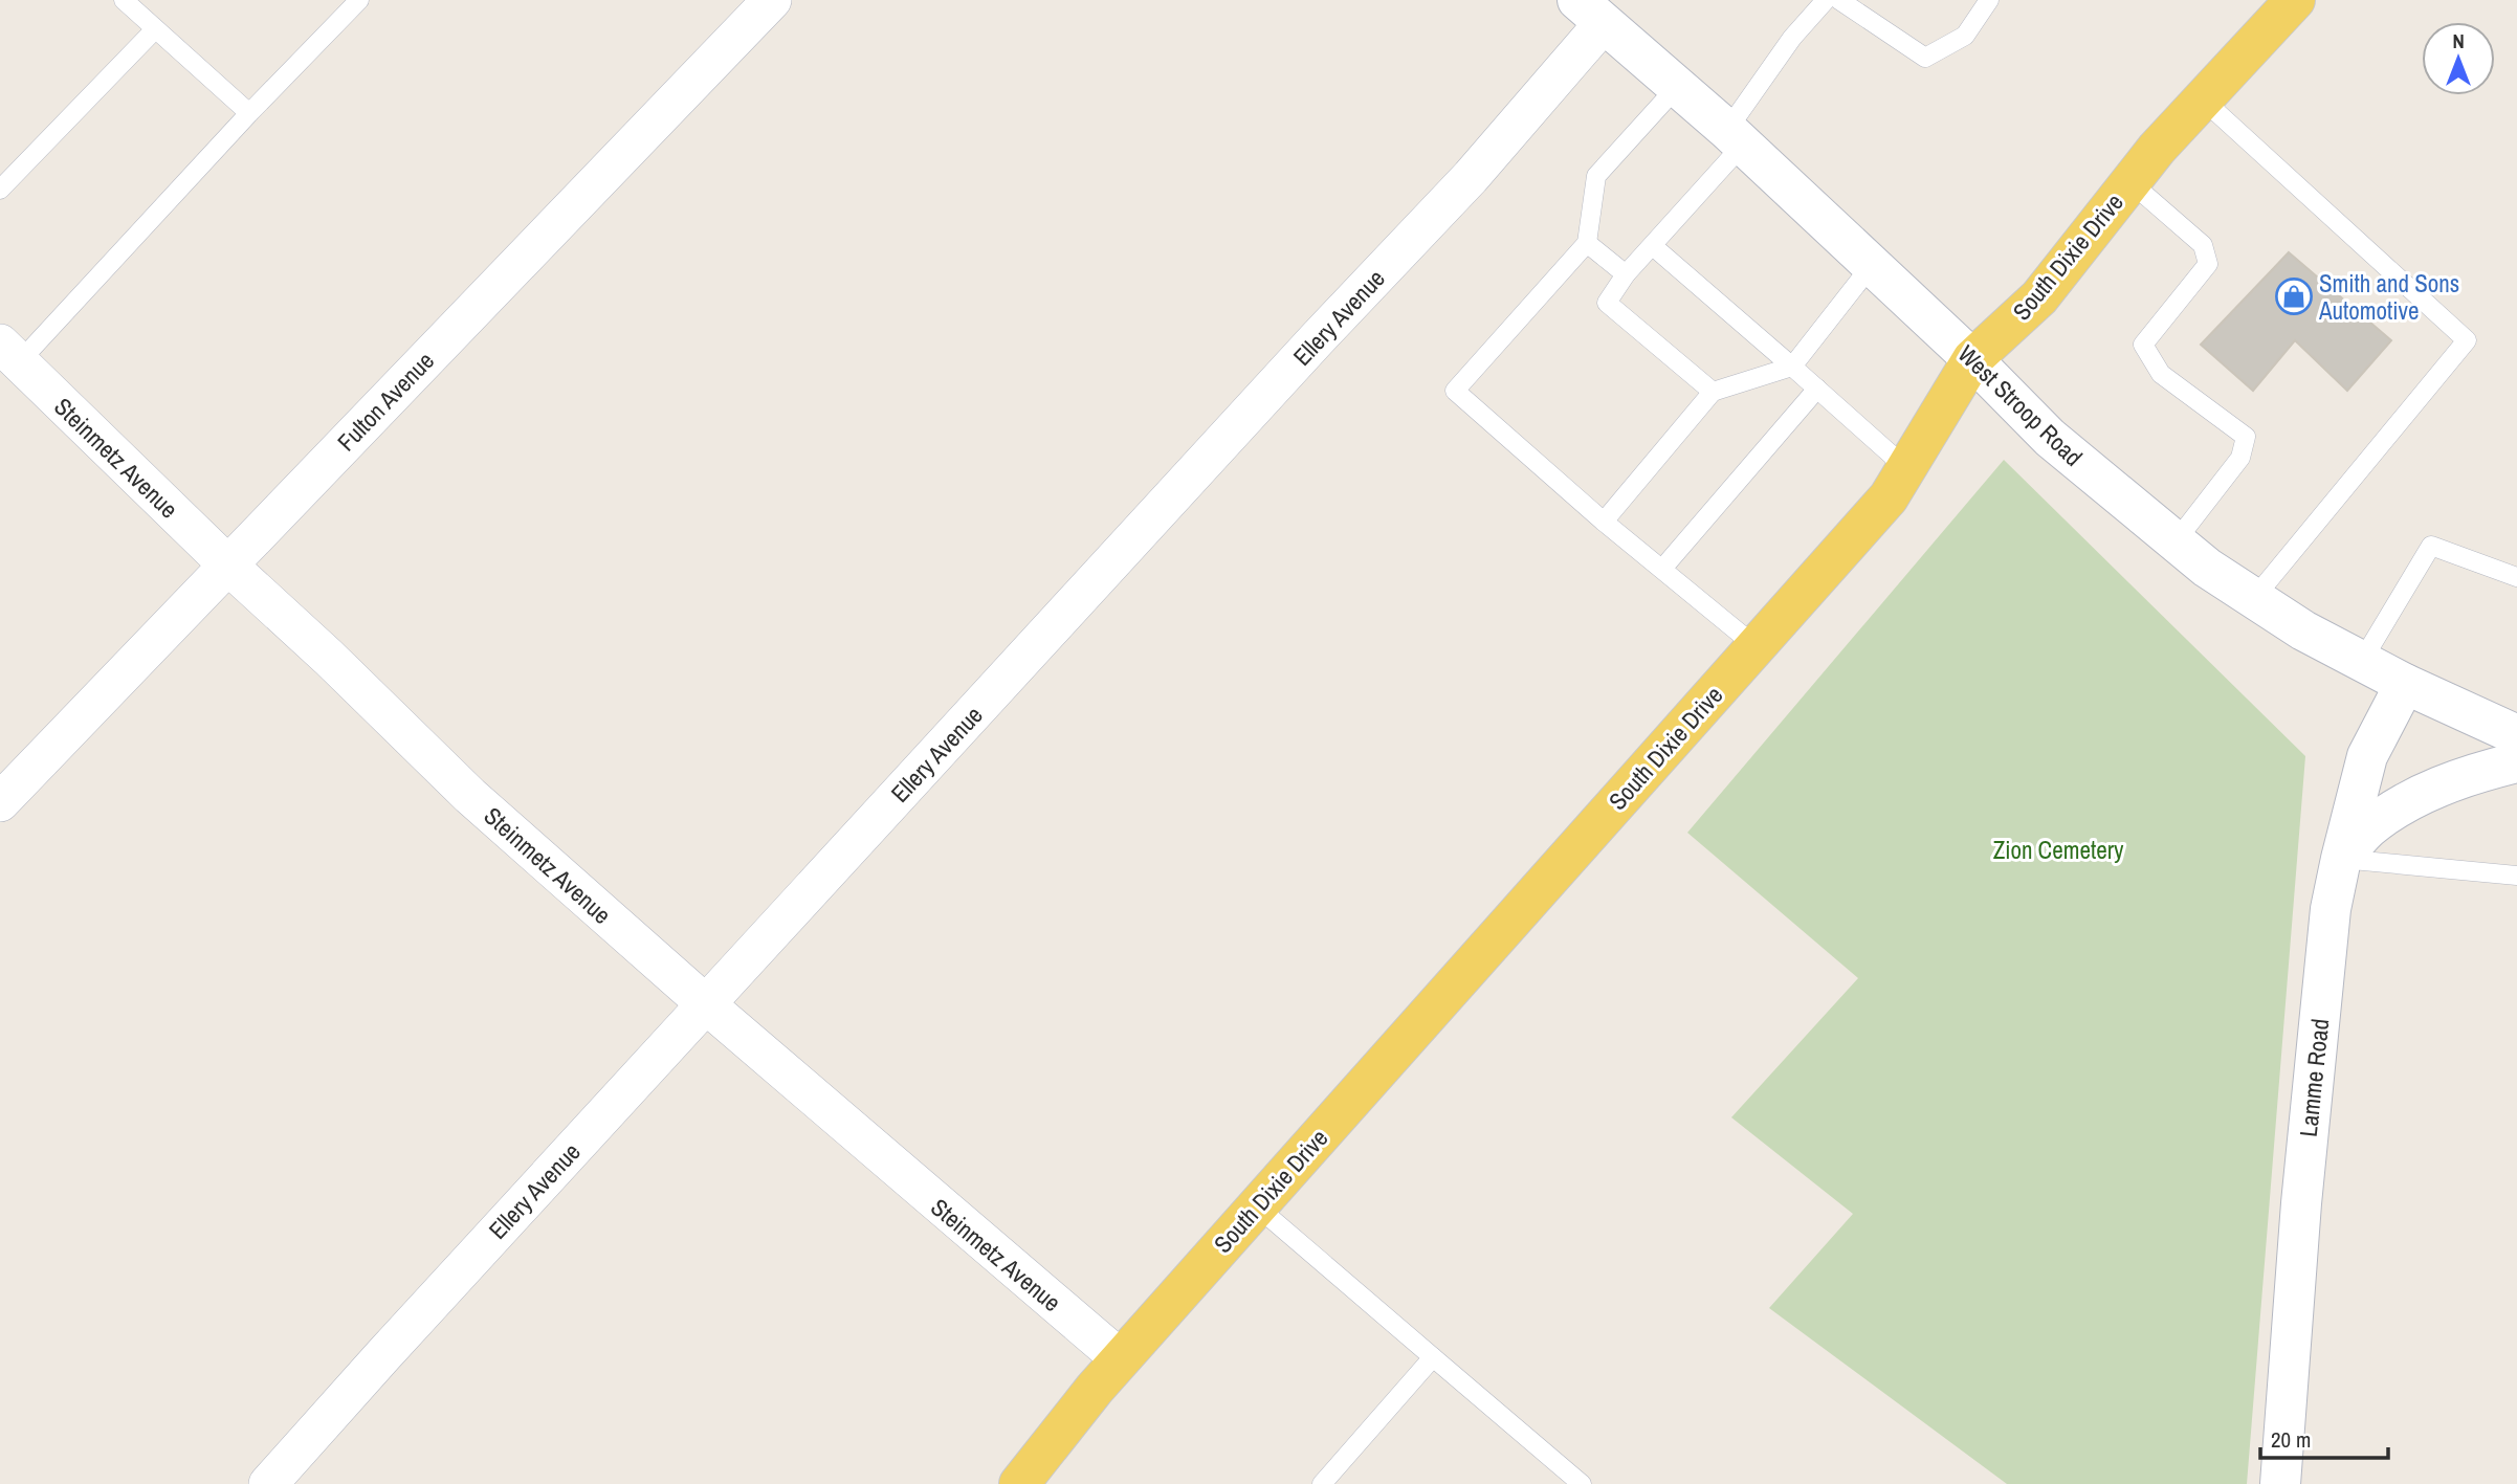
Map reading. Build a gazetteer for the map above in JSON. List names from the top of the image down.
{
  "streets": {
    "main road": ["South Dixie Drive", "West Stroop Road", "Lamme Road"],
    "street": ["Ellery Avenue", "Fulton Avenue", "Steinmetz Avenue"]
  },
  "crossings": [
    ["South Dixie Drive", "West Stroop Road"],
    ["South Dixie Drive", "Steinmetz Avenue"],
    ["Ellery Avenue", "West Stroop Road"],
    ["Ellery Avenue", "Steinmetz Avenue"],
    ["Fulton Avenue", "Steinmetz Avenue"],
    ["West Stroop Road", "Lamme Road"]
  ],
  "parks": ["Zion Cemetery"],
  "places": {
    "shop": ["Smith and Sons Automotive"]
  },
  "scale_bar": "20 m",
  "north": "top"
}
